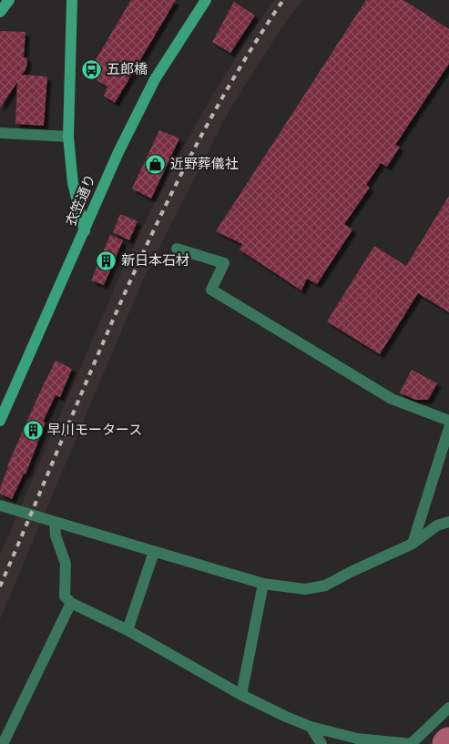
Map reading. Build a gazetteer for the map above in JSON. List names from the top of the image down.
{
  "streets": {
    "street": ["衣笠通り"]
  },
  "places": {
    "bus stop": ["五郎橋"],
    "shop": ["近野葬儀社"],
    "building": ["新日本石材", "早川モータース"]
  }
}
